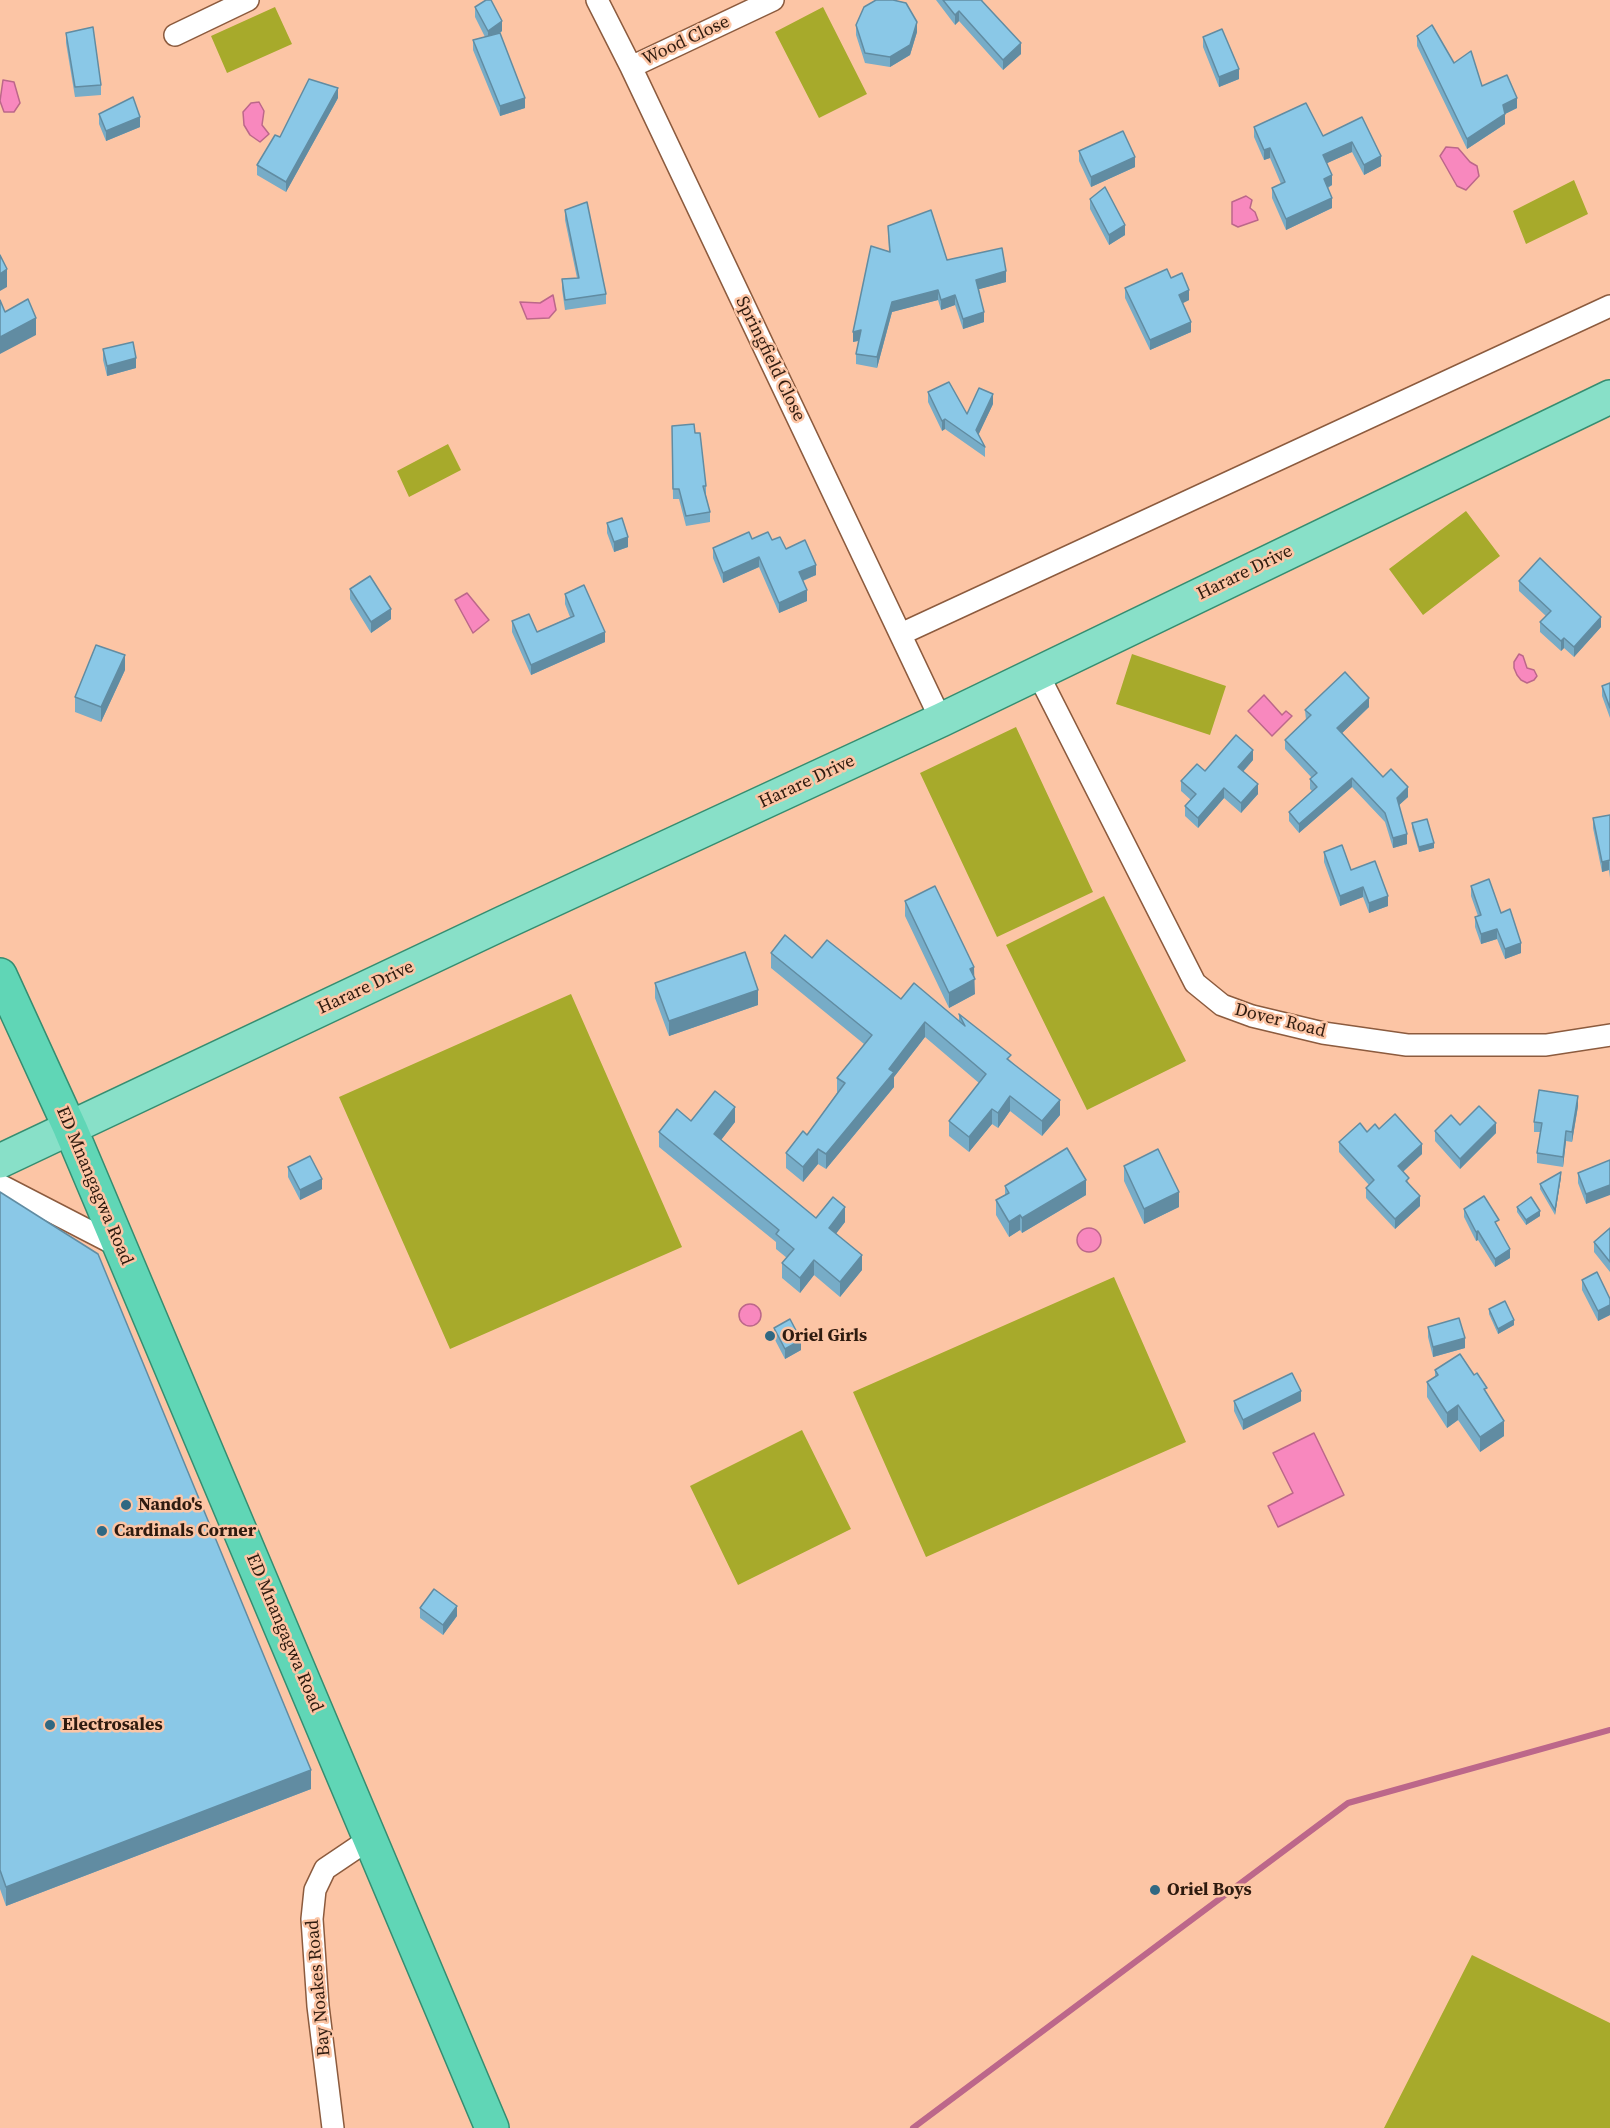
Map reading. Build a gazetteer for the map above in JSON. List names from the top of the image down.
{
  "streets": {
    "highway": ["ED Mnangagwa Road"],
    "main road": ["Harare Drive"],
    "street": [
      "Wood Close",
      "Springfield Close",
      "Dover Road",
      "Bay Noakes Road"
    ]
  },
  "crossings": [
    ["Wood Close", "Springfield Close"],
    ["Springfield Close", "Harare Drive"],
    ["Harare Drive", "Dover Road"],
    ["Harare Drive", "ED Mnangagwa Road"],
    ["ED Mnangagwa Road", "Bay Noakes Road"]
  ],
  "places": [
    "Oriel Girls",
    "Nando's",
    "Cardinals Corner",
    "Electrosales",
    "Oriel Boys"
  ]
}
